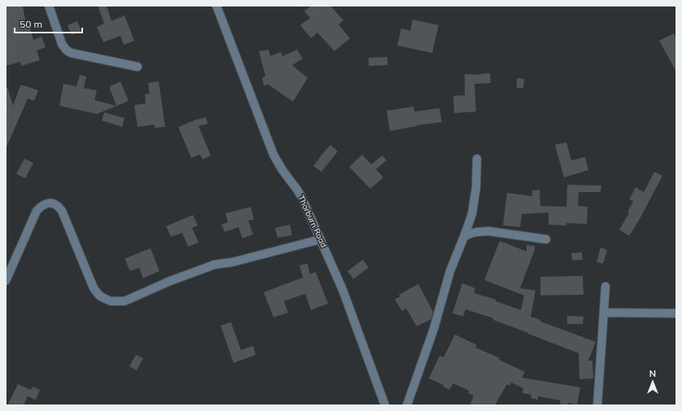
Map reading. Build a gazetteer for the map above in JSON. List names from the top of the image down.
{
  "streets": {
    "street": ["Thorburn Road"]
  },
  "scale_bar": "50 m",
  "north": "top"
}
